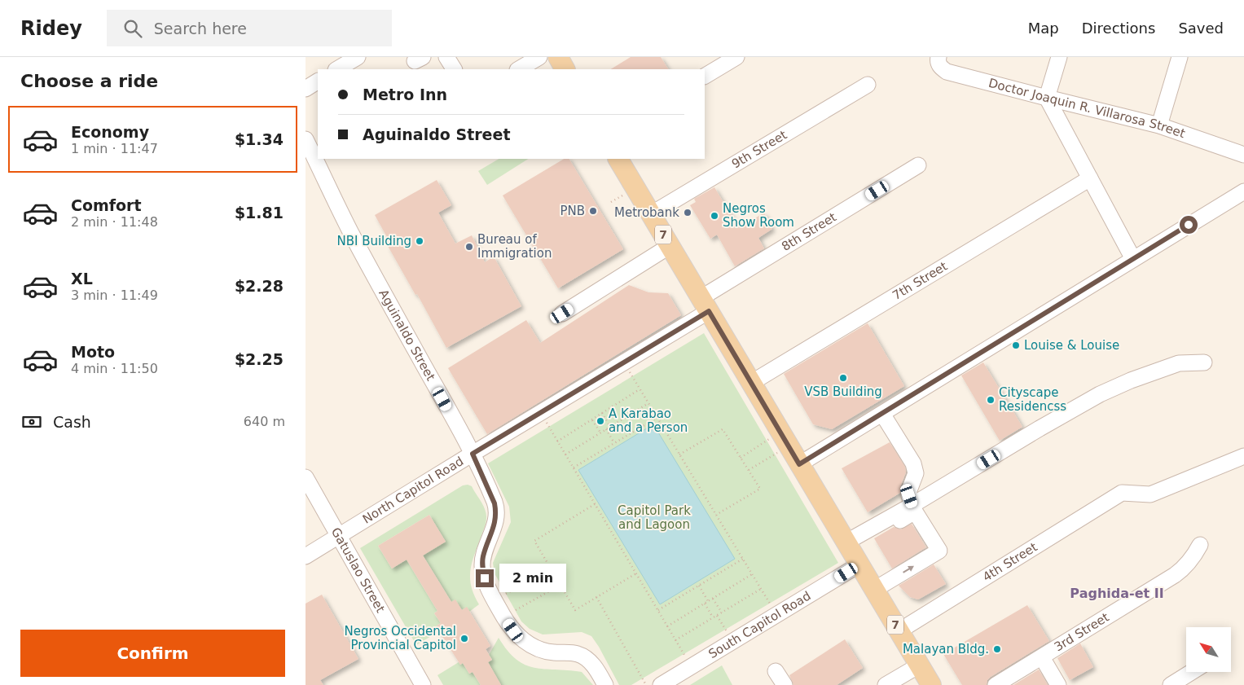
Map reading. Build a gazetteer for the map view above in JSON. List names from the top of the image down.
{
  "streets": {
    "main road": ["7"],
    "street": [
      "Doctor Joaquin R. Villarosa Street",
      "9th Street",
      "8th Street",
      "7th Street",
      "Aguinaldo Street",
      "North Capitol Road",
      "4th Street",
      "Gatuslao Street",
      "South Capitol Road",
      "3rd Street"
    ]
  },
  "crossings": [
    ["9th Street", "7"],
    ["8th Street", "7"],
    ["8th Street", "North Capitol Road"],
    ["7", "7th Street"],
    ["7", "North Capitol Road"],
    ["7", "4th Street"],
    ["7", "South Capitol Road"],
    ["Aguinaldo Street", "North Capitol Road"],
    ["North Capitol Road", "Gatuslao Street"]
  ],
  "districts": ["Paghida-et II"],
  "parks": ["Capitol Park and Lagoon"],
  "places": [
    "PNB",
    "Metrobank",
    "Negros Show Room",
    "NBI Building",
    "Bureau of Immigration",
    "Louise & Louise",
    "VSB Building",
    "Cityscape Residencss",
    "A Karabao and a Person",
    "Negros Occidental Provincial Capitol",
    "Malayan Bldg."
  ],
  "north": "top left",
  "page": {
    "header": "Ridey",
    "search": "Search here",
    "nav": ["Map", "Directions", "Saved"],
    "heading": "Choose a ride",
    "banner": ["Metro Inn", "Aguinaldo Street"],
    "list": [
      {
        "name": "Economy",
        "note": "1 min · 11:47",
        "value": "$1.34"
      },
      {
        "name": "Comfort",
        "note": "2 min · 11:48",
        "value": "$1.81"
      },
      {
        "name": "XL",
        "note": "3 min · 11:49",
        "value": "$2.28"
      },
      {
        "name": "Moto",
        "note": "4 min · 11:50",
        "value": "$2.25"
      }
    ],
    "pay": ["Cash", "640 m"],
    "bubble": "2 min",
    "buttons": "Confirm"
  }
}
